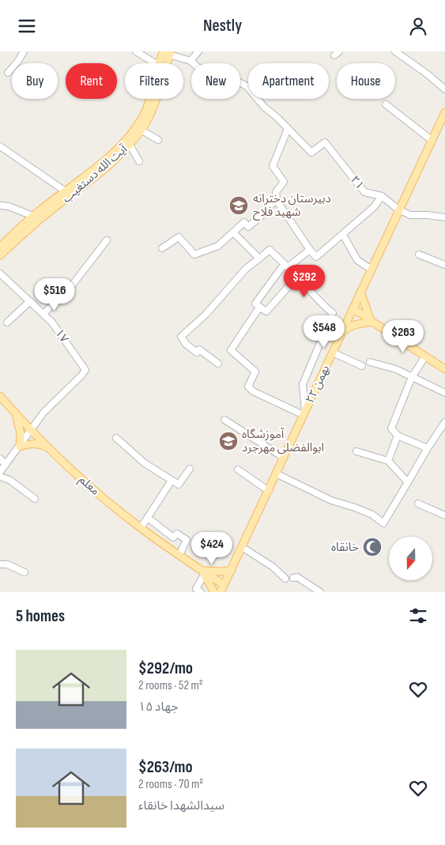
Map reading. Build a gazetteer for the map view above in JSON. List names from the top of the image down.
{
  "streets": {
    "main road": ["آیت الله دستغیب", "۲۲ بهمن", "معلم"],
    "street": ["۲۱", "۱۷"]
  },
  "crossings": [
    ["۲۱", "۲۲ بهمن"],
    ["۱۷", "معلم"],
    ["۲۲ بهمن", "معلم"]
  ],
  "places": {
    "school or university": ["دبیرستان دخترانه شهید فلاح", "آموزشگاه ابوالفضلی مهرجرد"],
    "mosque": ["خانقاه"]
  },
  "north": "bottom",
  "page": {
    "header": "Nestly",
    "chip": [
      "Buy",
      "Rent",
      "Filters",
      "New",
      "Apartment",
      "House"
    ],
    "price": [
      "$292",
      "$516",
      "$548",
      "$263",
      "$424"
    ],
    "heading": "5 homes",
    "list": [
      {
        "name": "$292/mo",
        "note": "2 rooms · 52 m² · جهاد ۱۵"
      },
      {
        "name": "$263/mo",
        "note": "2 rooms · 70 m² · سیدالشهدا خانقاء"
      }
    ]
  }
}
